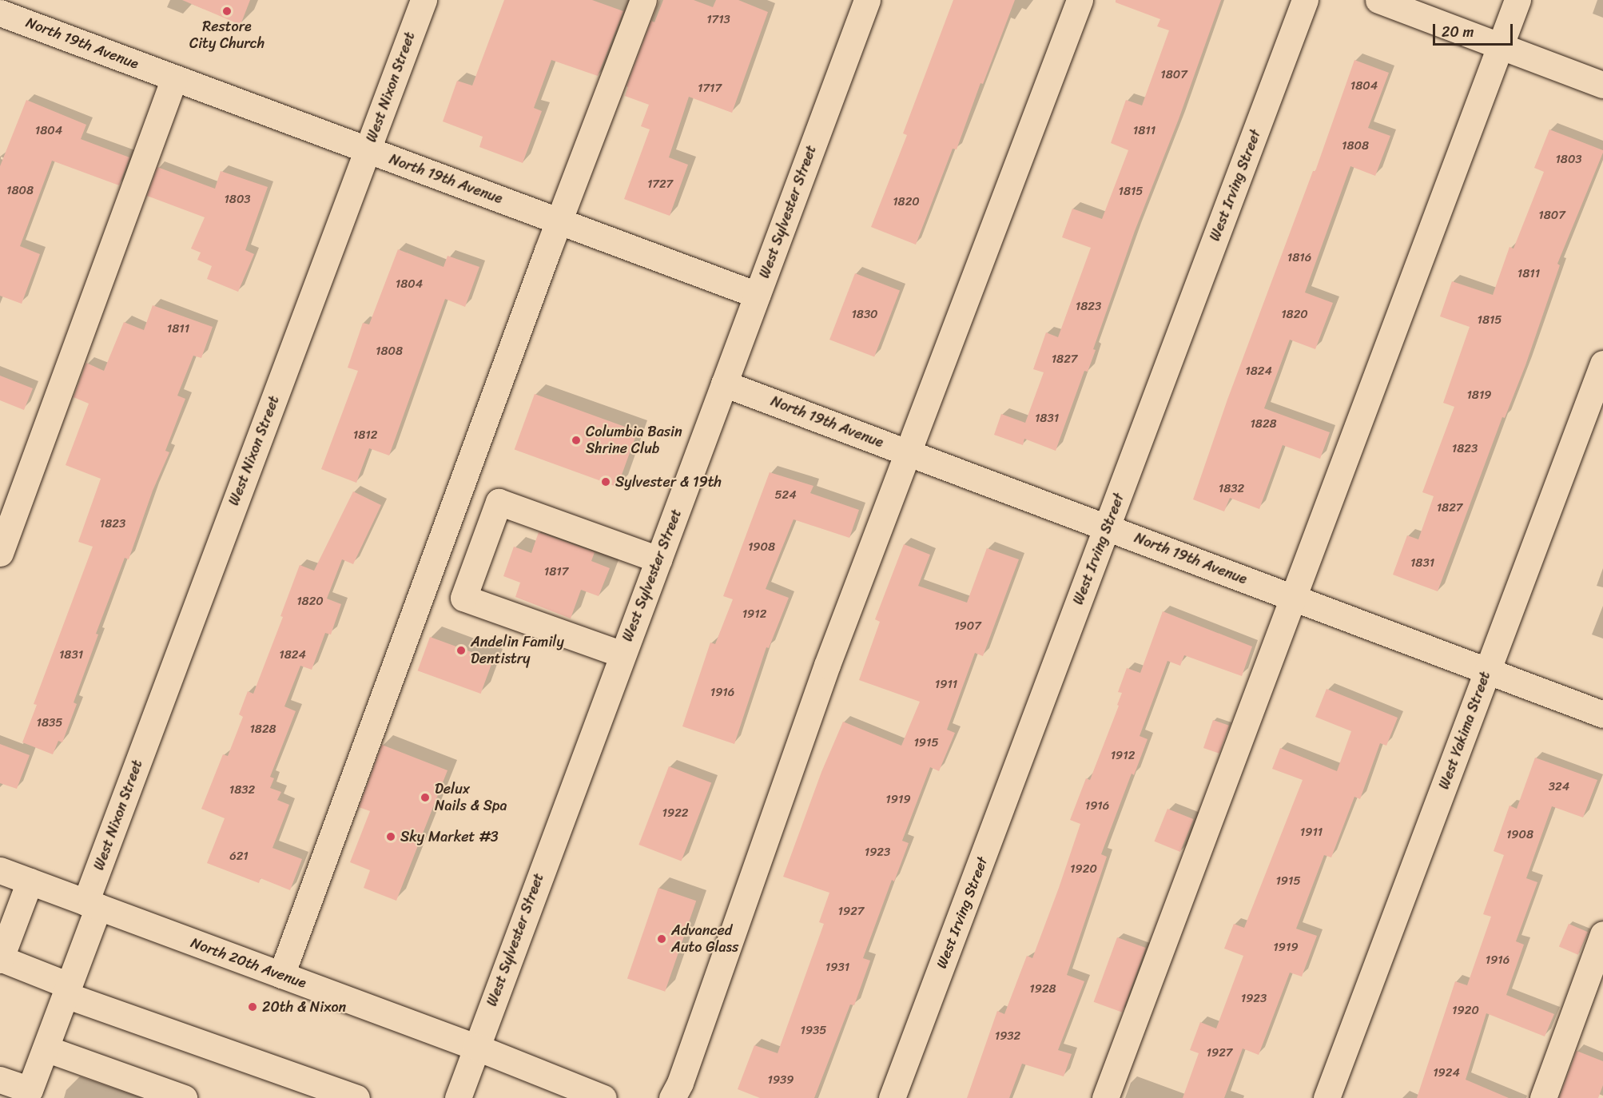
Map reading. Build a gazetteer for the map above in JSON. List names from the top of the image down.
{
  "streets": {
    "street": [
      "North 19th Avenue",
      "West Nixon Street",
      "West Irving Street",
      "West Sylvester Street",
      "West Yakima Street",
      "North 20th Avenue"
    ]
  },
  "crossings": [
    ["North 19th Avenue", "West Nixon Street"],
    ["North 19th Avenue", "West Irving Street"],
    ["North 19th Avenue", "West Sylvester Street"],
    ["North 19th Avenue", "West Yakima Street"],
    ["West Nixon Street", "North 20th Avenue"],
    ["West Sylvester Street", "North 20th Avenue"]
  ],
  "places": [
    "Restore City Church",
    "Columbia Basin Shrine Club",
    "Sylvester & 19th",
    "Andelin Family Dentistry",
    "Delux Nails & Spa",
    "Sky Market #3",
    "Advanced Auto Glass",
    "20th & Nixon"
  ],
  "house_numbers": [
    "1713",
    "1807",
    "1804",
    "1717",
    "1804",
    "1811",
    "1808",
    "1803",
    "1727",
    "1808",
    "1815",
    "1803",
    "1820",
    "1807",
    "1816",
    "1811",
    "1804",
    "1823",
    "1830",
    "1820",
    "1815",
    "1811",
    "1808",
    "1827",
    "1824",
    "1819",
    "1831",
    "1828",
    "1812",
    "1823",
    "1832",
    "524",
    "1827",
    "1823",
    "1908",
    "1831",
    "1817",
    "1820",
    "1912",
    "1907",
    "1831",
    "1824",
    "1911",
    "1916",
    "1835",
    "1828",
    "1915",
    "1912",
    "324",
    "1832",
    "1919",
    "1916",
    "1922",
    "1911",
    "1908",
    "1923",
    "621",
    "1920",
    "1915",
    "1927",
    "1919",
    "1916",
    "1931",
    "1928",
    "1923",
    "1920",
    "1935",
    "1932",
    "1927",
    "1924",
    "1939"
  ],
  "scale_bar": "20 m"
}
